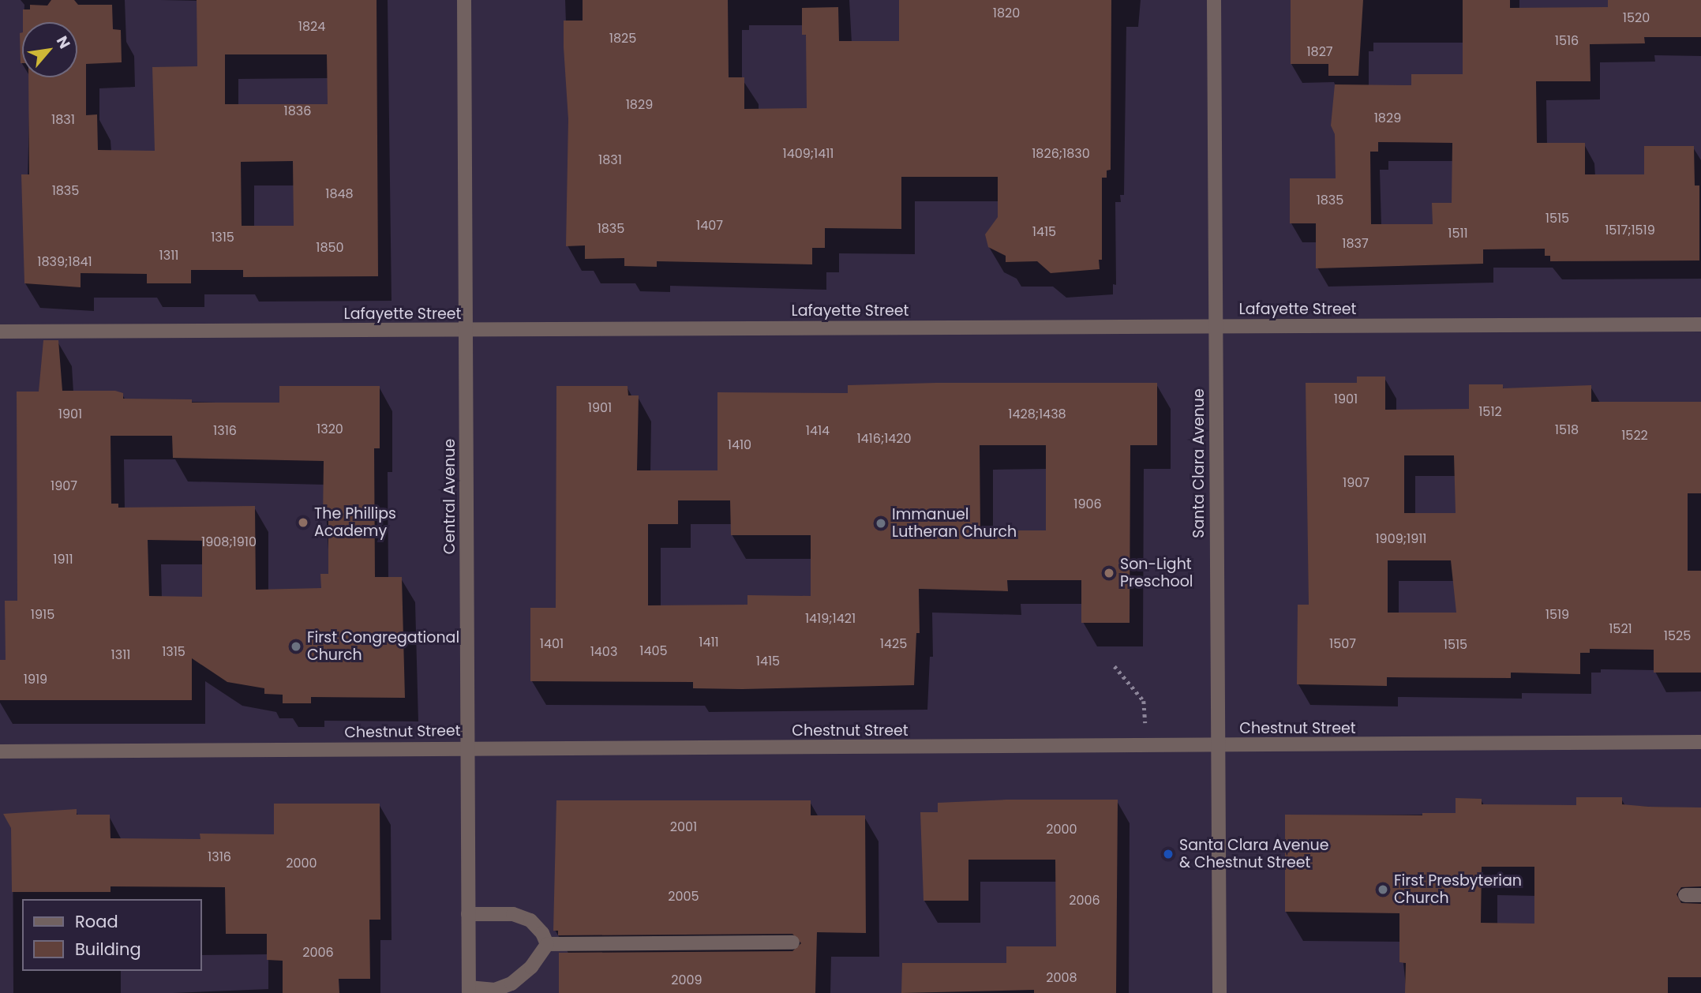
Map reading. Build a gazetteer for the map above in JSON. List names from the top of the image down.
{
  "streets": {
    "street": [
      "Lafayette Street",
      "Santa Clara Avenue",
      "Central Avenue",
      "Chestnut Street"
    ]
  },
  "crossings": [
    ["Lafayette Street", "Santa Clara Avenue"],
    ["Lafayette Street", "Central Avenue"],
    ["Santa Clara Avenue", "Chestnut Street"],
    ["Central Avenue", "Chestnut Street"]
  ],
  "places": [
    "The Phillips Academy",
    "Immanuel Lutheran Church",
    "Son-Light Preschool",
    "First Congregational Church",
    "Santa Clara Avenue & Chestnut Street",
    "First Presbyterian Church"
  ],
  "house_numbers": [
    "1820",
    "1520",
    "1824",
    "1825",
    "1516",
    "1827",
    "1829",
    "1836",
    "1829",
    "1831",
    "1409;1411",
    "1826;1830",
    "1831",
    "1835",
    "1848",
    "1835",
    "1515",
    "1407",
    "1835",
    "1517;1519",
    "1415",
    "1511",
    "1315",
    "1837",
    "1850",
    "1311",
    "1839;1841",
    "1901",
    "1901",
    "1512",
    "1901",
    "1428;1438",
    "1320",
    "1518",
    "1316",
    "1414",
    "1522",
    "1416;1420",
    "1410",
    "1907",
    "1907",
    "1906",
    "1909;1911",
    "1908;1910",
    "1911",
    "1915",
    "1519",
    "1419;1421",
    "1521",
    "1525",
    "1411",
    "1401",
    "1425",
    "1507",
    "1515",
    "1405",
    "1315",
    "1403",
    "1311",
    "1415",
    "1919",
    "2001",
    "2000",
    "1316",
    "2000",
    "2005",
    "2006",
    "2006",
    "2008",
    "2009"
  ],
  "legend": ["Road", "Building"],
  "north": "top right"
}
